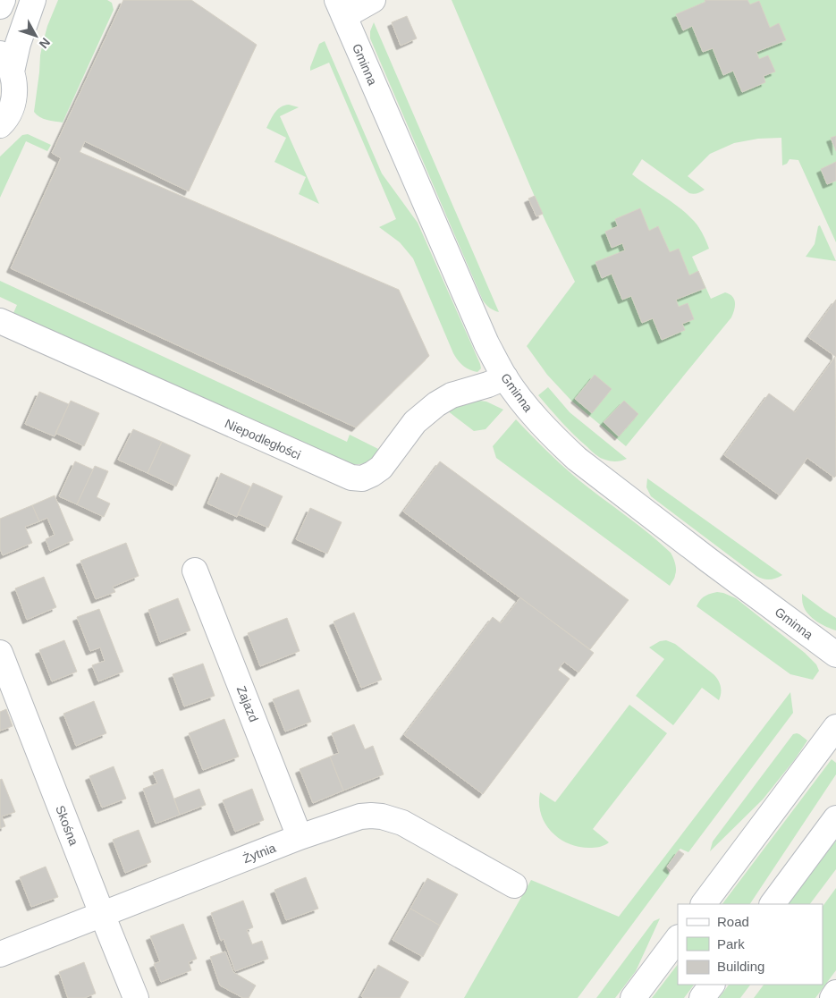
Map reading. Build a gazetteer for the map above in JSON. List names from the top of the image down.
{
  "streets": {
    "street": [
      "Gminna",
      "Niepodległości",
      "Zajazd",
      "Skośna",
      "Żytnia"
    ]
  },
  "crossings": [
    ["Gminna", "Niepodległości"],
    ["Zajazd", "Żytnia"],
    ["Skośna", "Żytnia"]
  ],
  "legend": ["Road", "Park", "Building"],
  "north": "bottom right"
}
